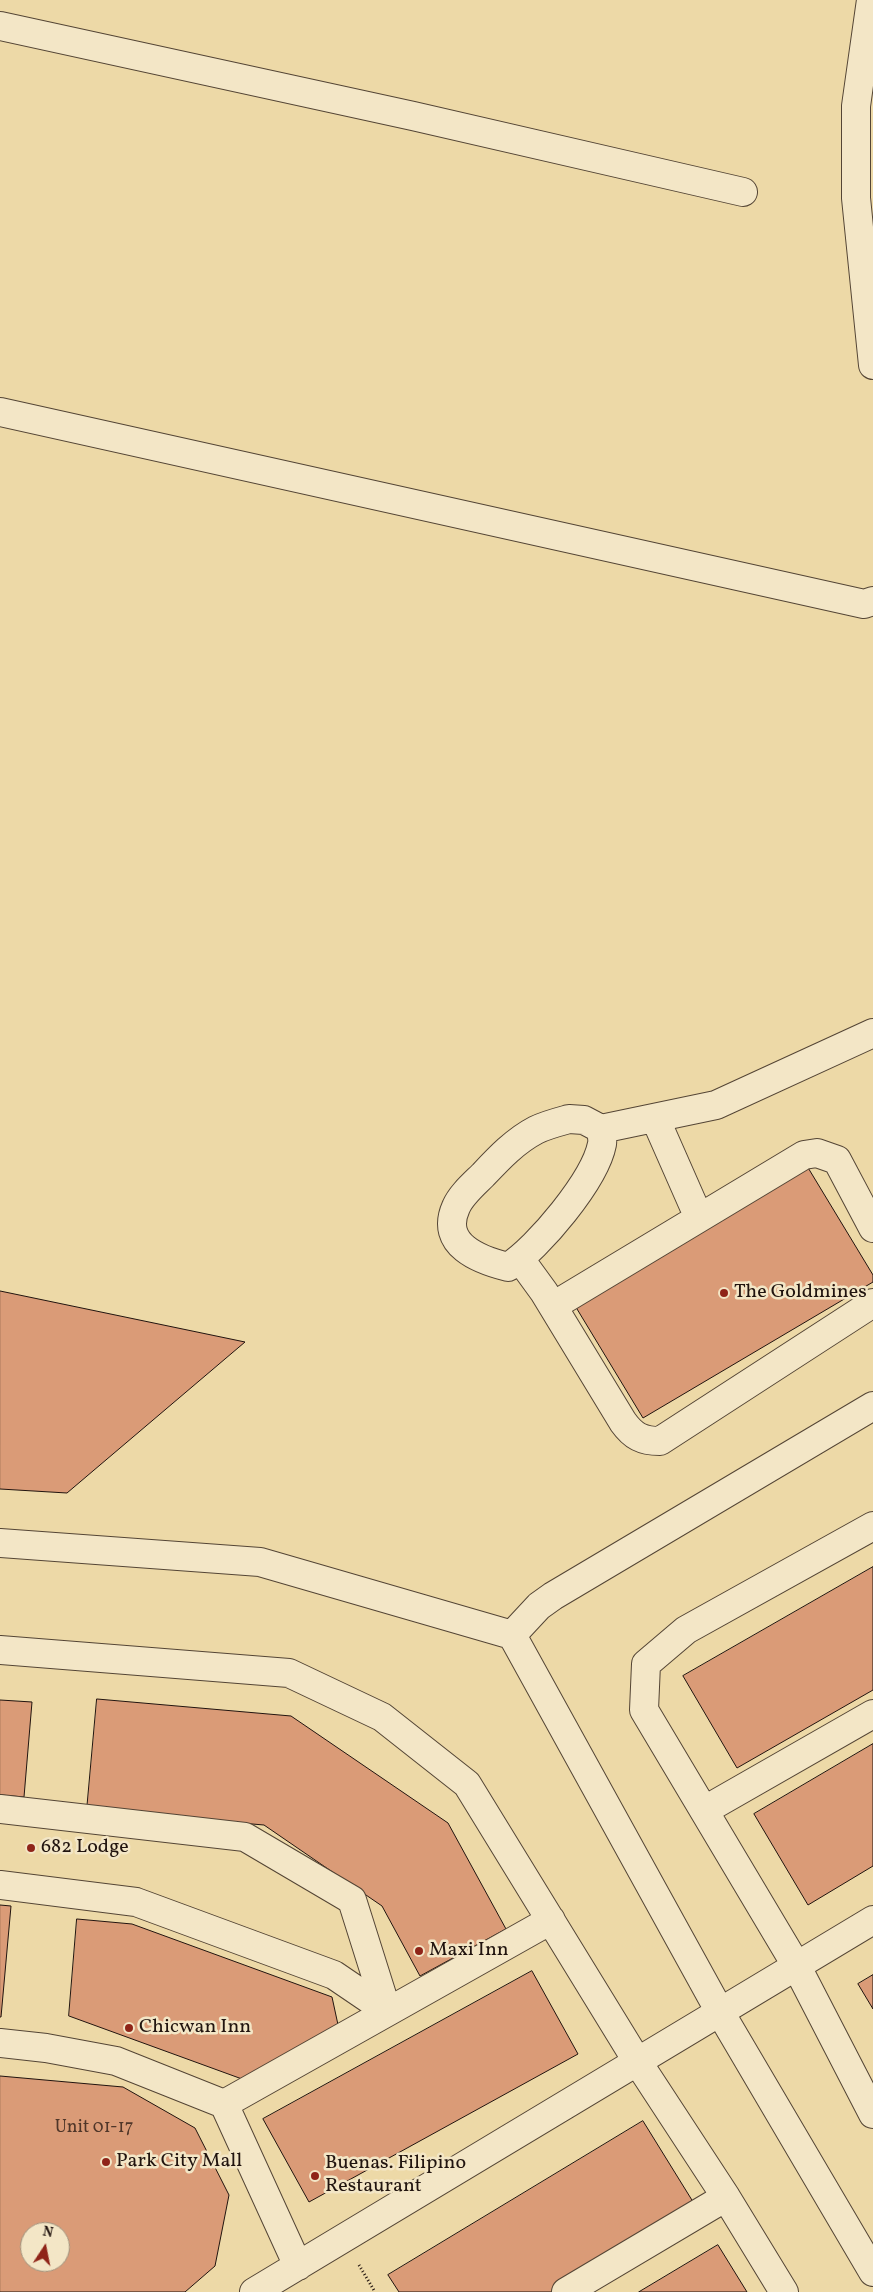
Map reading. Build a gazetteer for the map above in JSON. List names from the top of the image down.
{
  "places": [
    "The Goldmines",
    "682 Lodge",
    "Maxi Inn",
    "Chicwan Inn",
    "Park City Mall",
    "Buenas. Filipino Restaurant"
  ],
  "house_numbers": ["Unit 01-17"],
  "north": "top"
}
